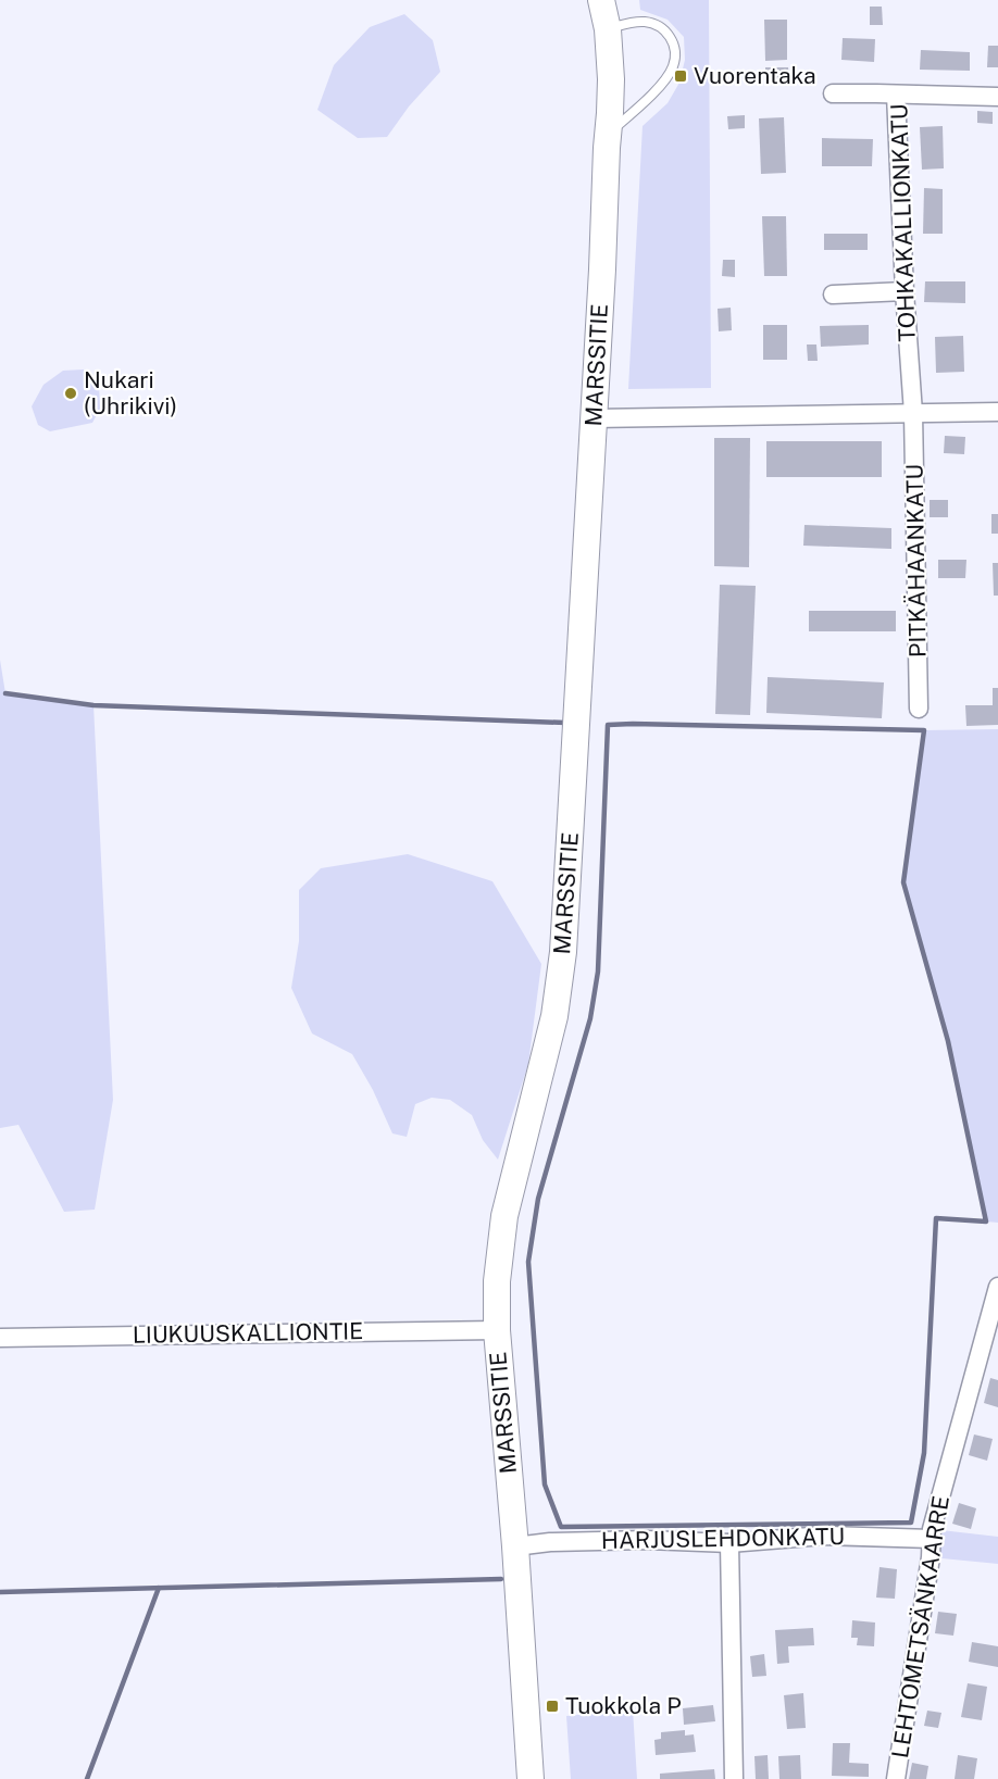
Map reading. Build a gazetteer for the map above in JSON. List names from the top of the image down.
{
  "streets": {
    "main road": ["MARSSITIE"],
    "street": [
      "TOHKAKALLIONKATU",
      "PITKÄHAANKATU",
      "LIUKUUSKALLIONTIE",
      "HARJUSLEHDONKATU",
      "LEHTOMETSÄNKAARRE"
    ]
  },
  "crossings": [
    ["TOHKAKALLIONKATU", "PITKÄHAANKATU"],
    ["MARSSITIE", "LIUKUUSKALLIONTIE"],
    ["MARSSITIE", "HARJUSLEHDONKATU"],
    ["HARJUSLEHDONKATU", "LEHTOMETSÄNKAARRE"]
  ],
  "places": {
    "transit": ["Vuorentaka", "Tuokkola P"],
    "other": ["Nukari (Uhrikivi)"]
  }
}
